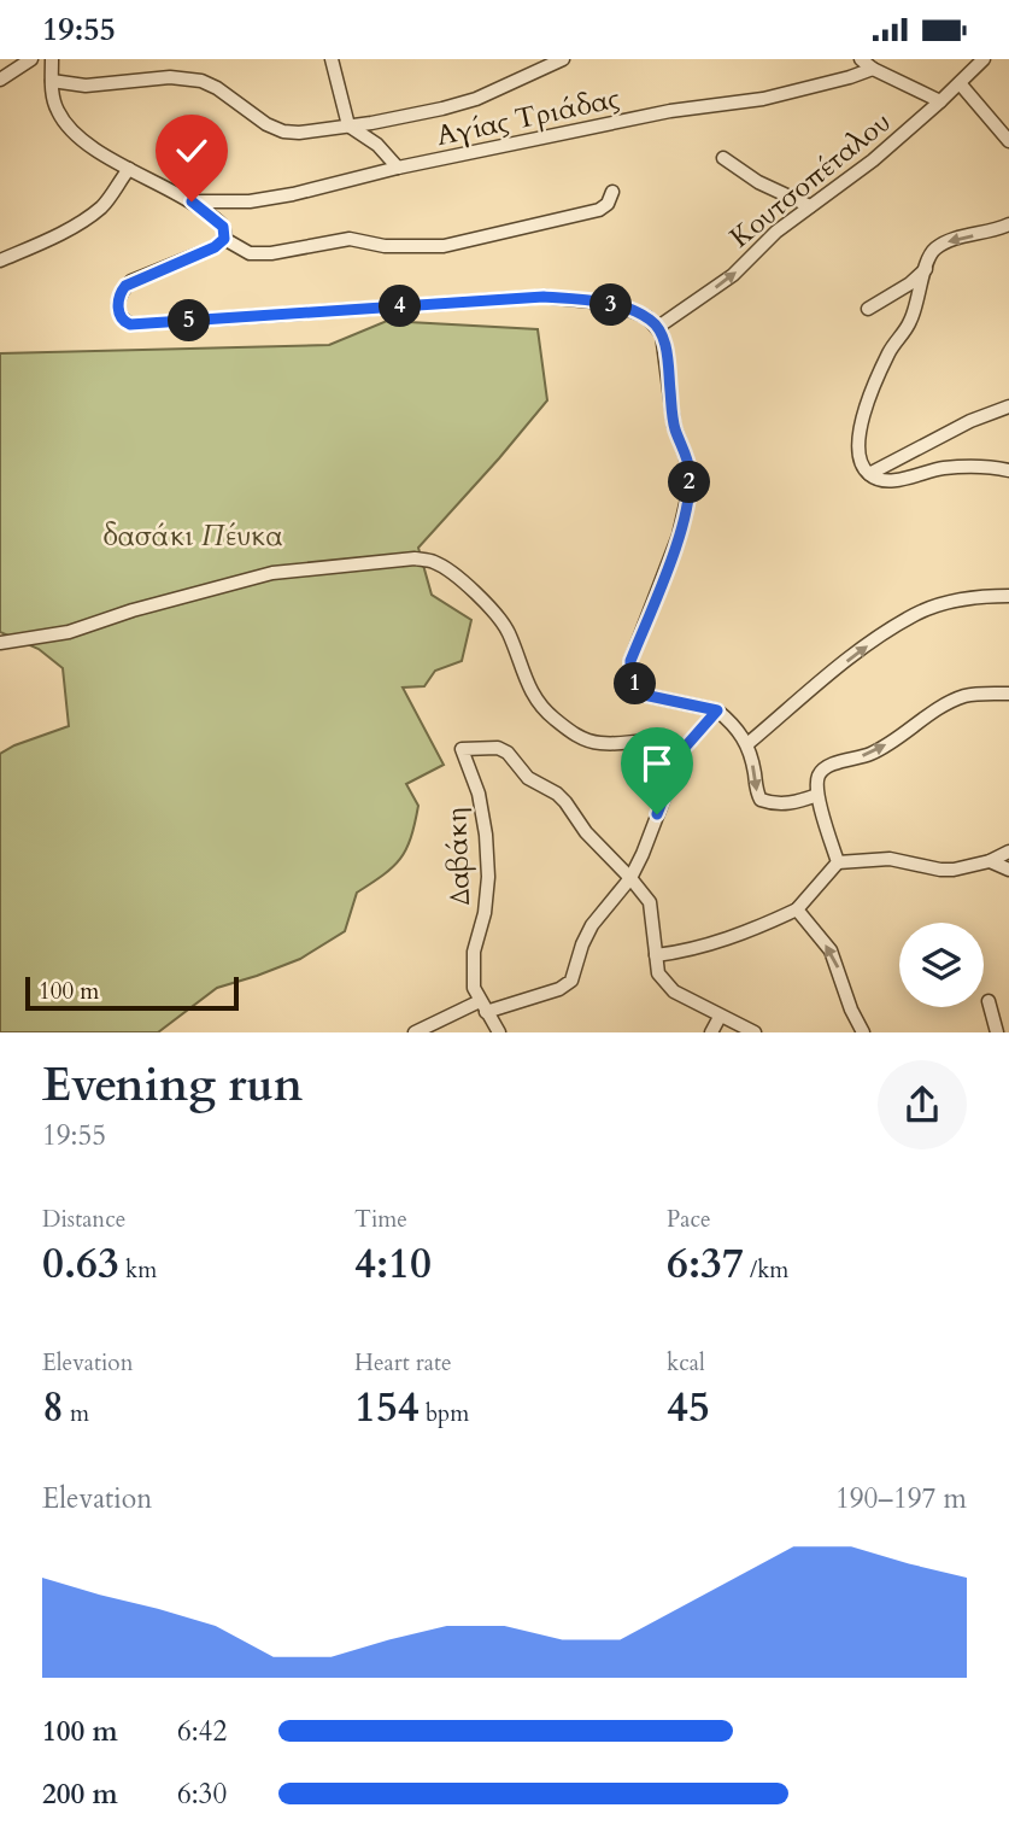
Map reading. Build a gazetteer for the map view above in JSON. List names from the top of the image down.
{
  "streets": {
    "street": ["Αγίας Τριάδας", "Κουτσοπέταλου", "Δαβάκη"]
  },
  "one_way": ["Κουτσοπέταλου"],
  "parks": ["δασάκι Πέυκα"],
  "scale_bar": "100 m",
  "page": {
    "status": "19:55",
    "pins": [
      "3",
      "4",
      "5",
      "2",
      "1"
    ],
    "scale": "100 m",
    "heading": ["Evening run", "19:55"],
    "stats": [
      ["Distance", "0.63 km"],
      ["Time", "4:10"],
      ["Pace", "6:37 /km"],
      ["Elevation", "8 m"],
      ["Heart rate", "154 bpm"],
      ["kcal", "45"]
    ],
    "chart": ["Elevation", "190–197 m"],
    "list": [
      {
        "name": "100 m",
        "note": "6:42"
      },
      {
        "name": "200 m",
        "note": "6:30"
      }
    ]
  }
}
